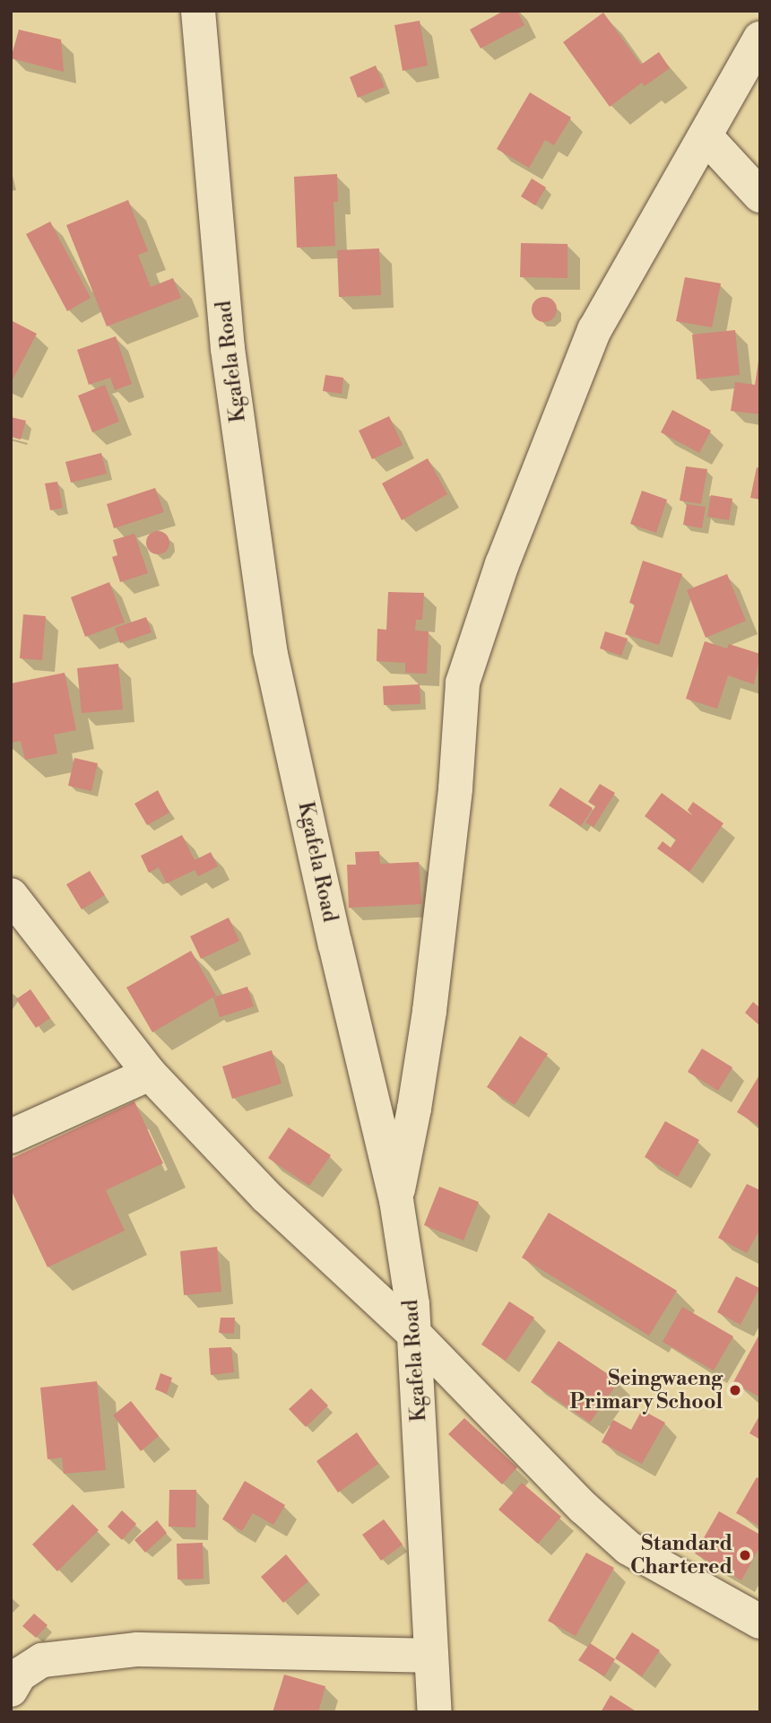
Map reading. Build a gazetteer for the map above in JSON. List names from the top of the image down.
{
  "streets": {
    "street": ["Kgafela Road"]
  },
  "places": ["Seingwaeng Primary School", "Standard Chartered"]
}
